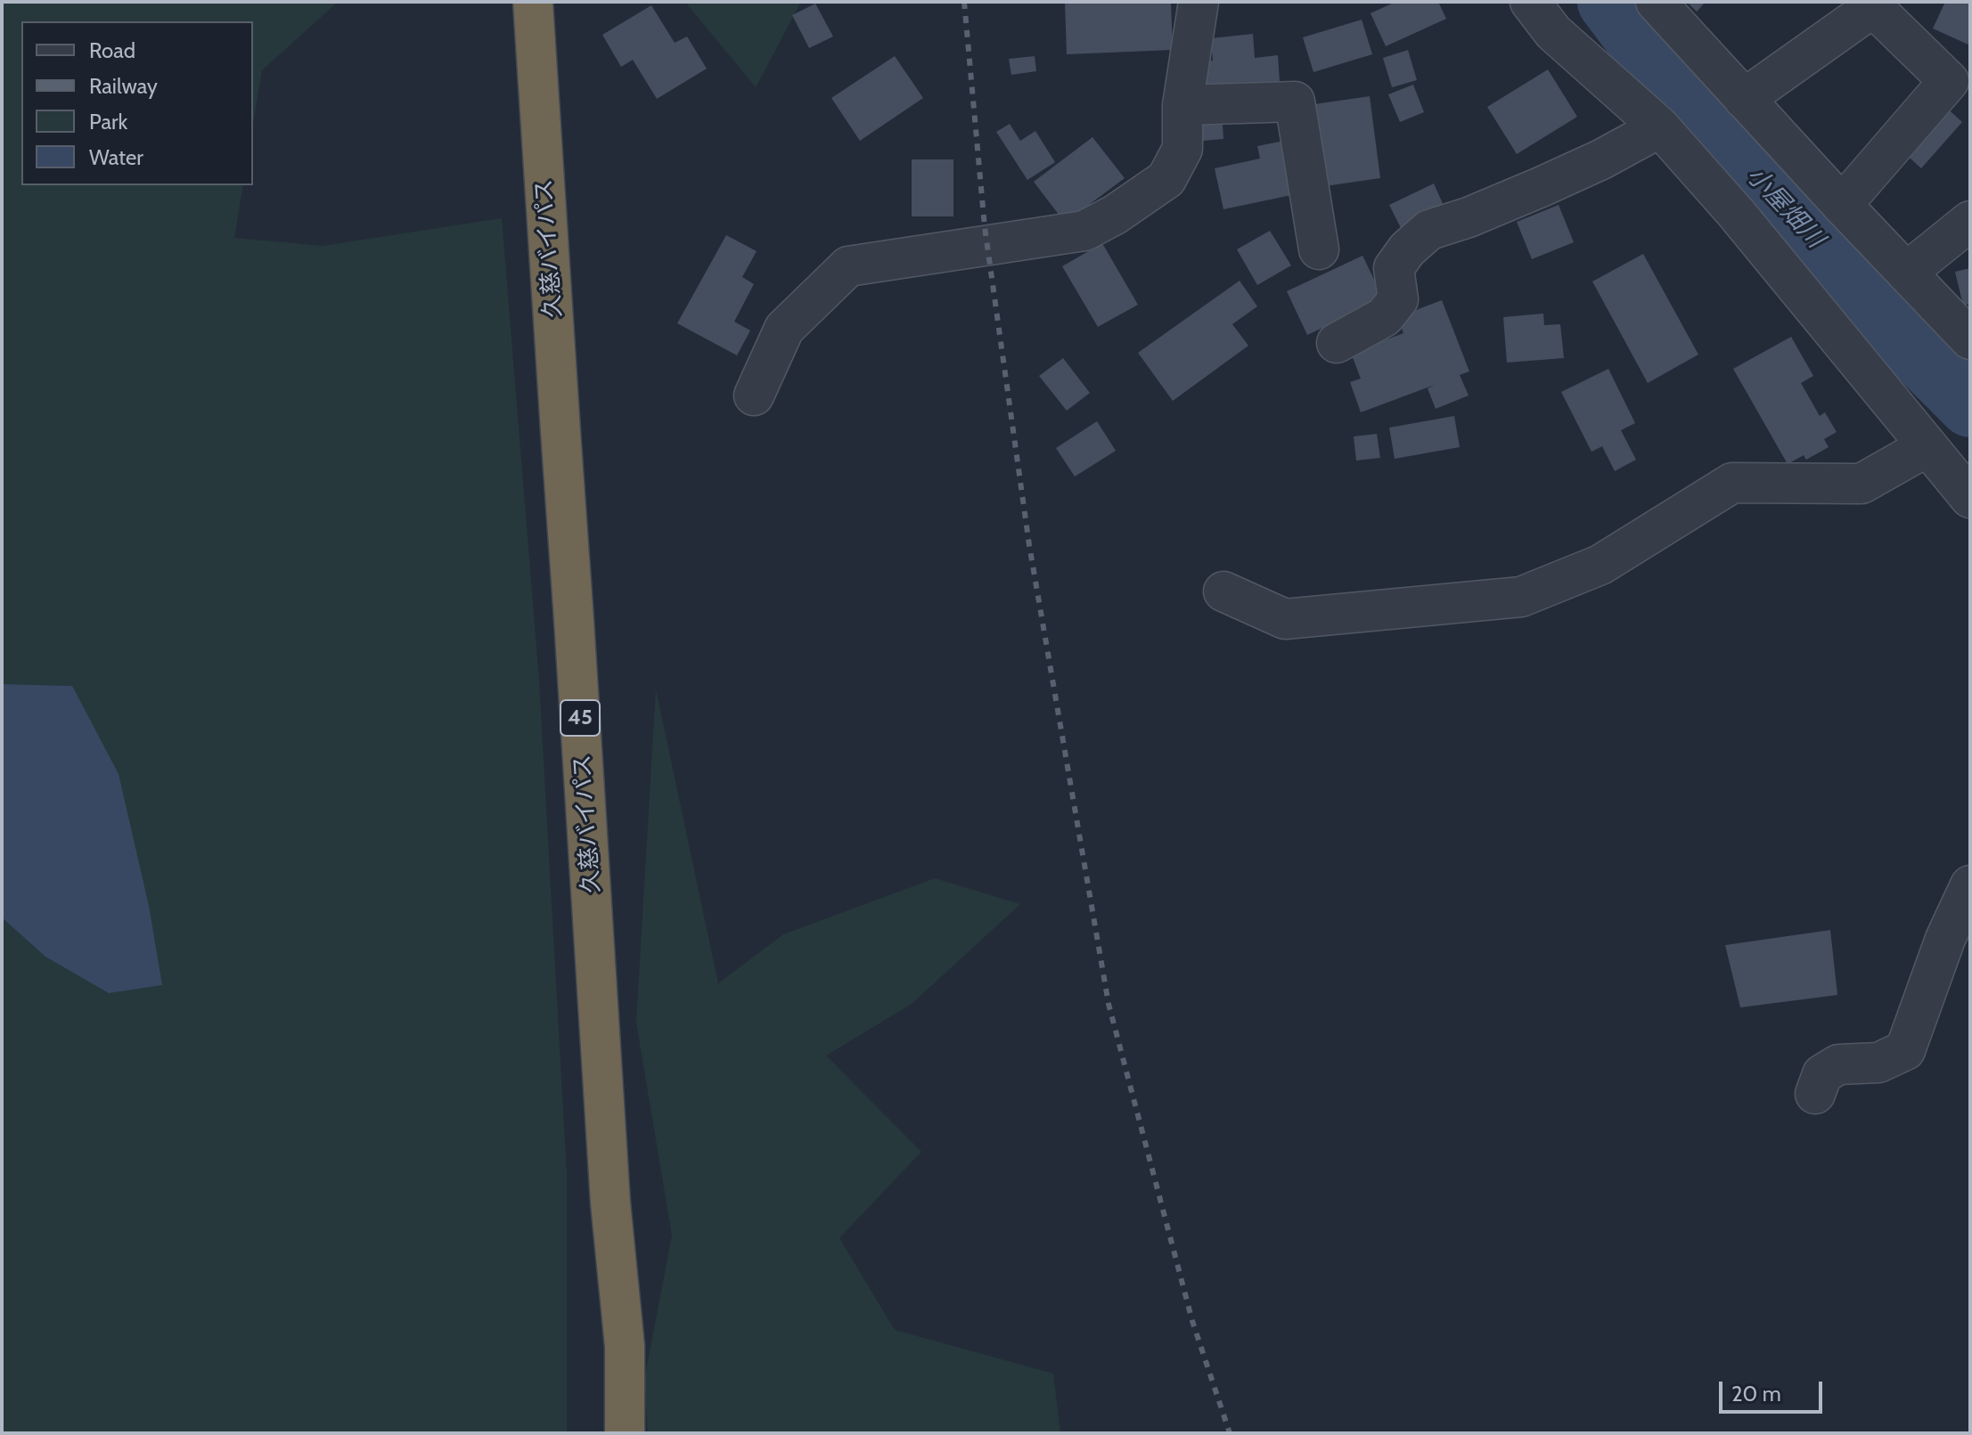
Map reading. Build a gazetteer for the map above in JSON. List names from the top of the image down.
{
  "streets": {
    "highway": ["久慈バイパス", "45"]
  },
  "water": ["小屋畑川"],
  "legend": [
    "Road",
    "Railway",
    "Park",
    "Water"
  ],
  "scale_bar": "20 m"
}
